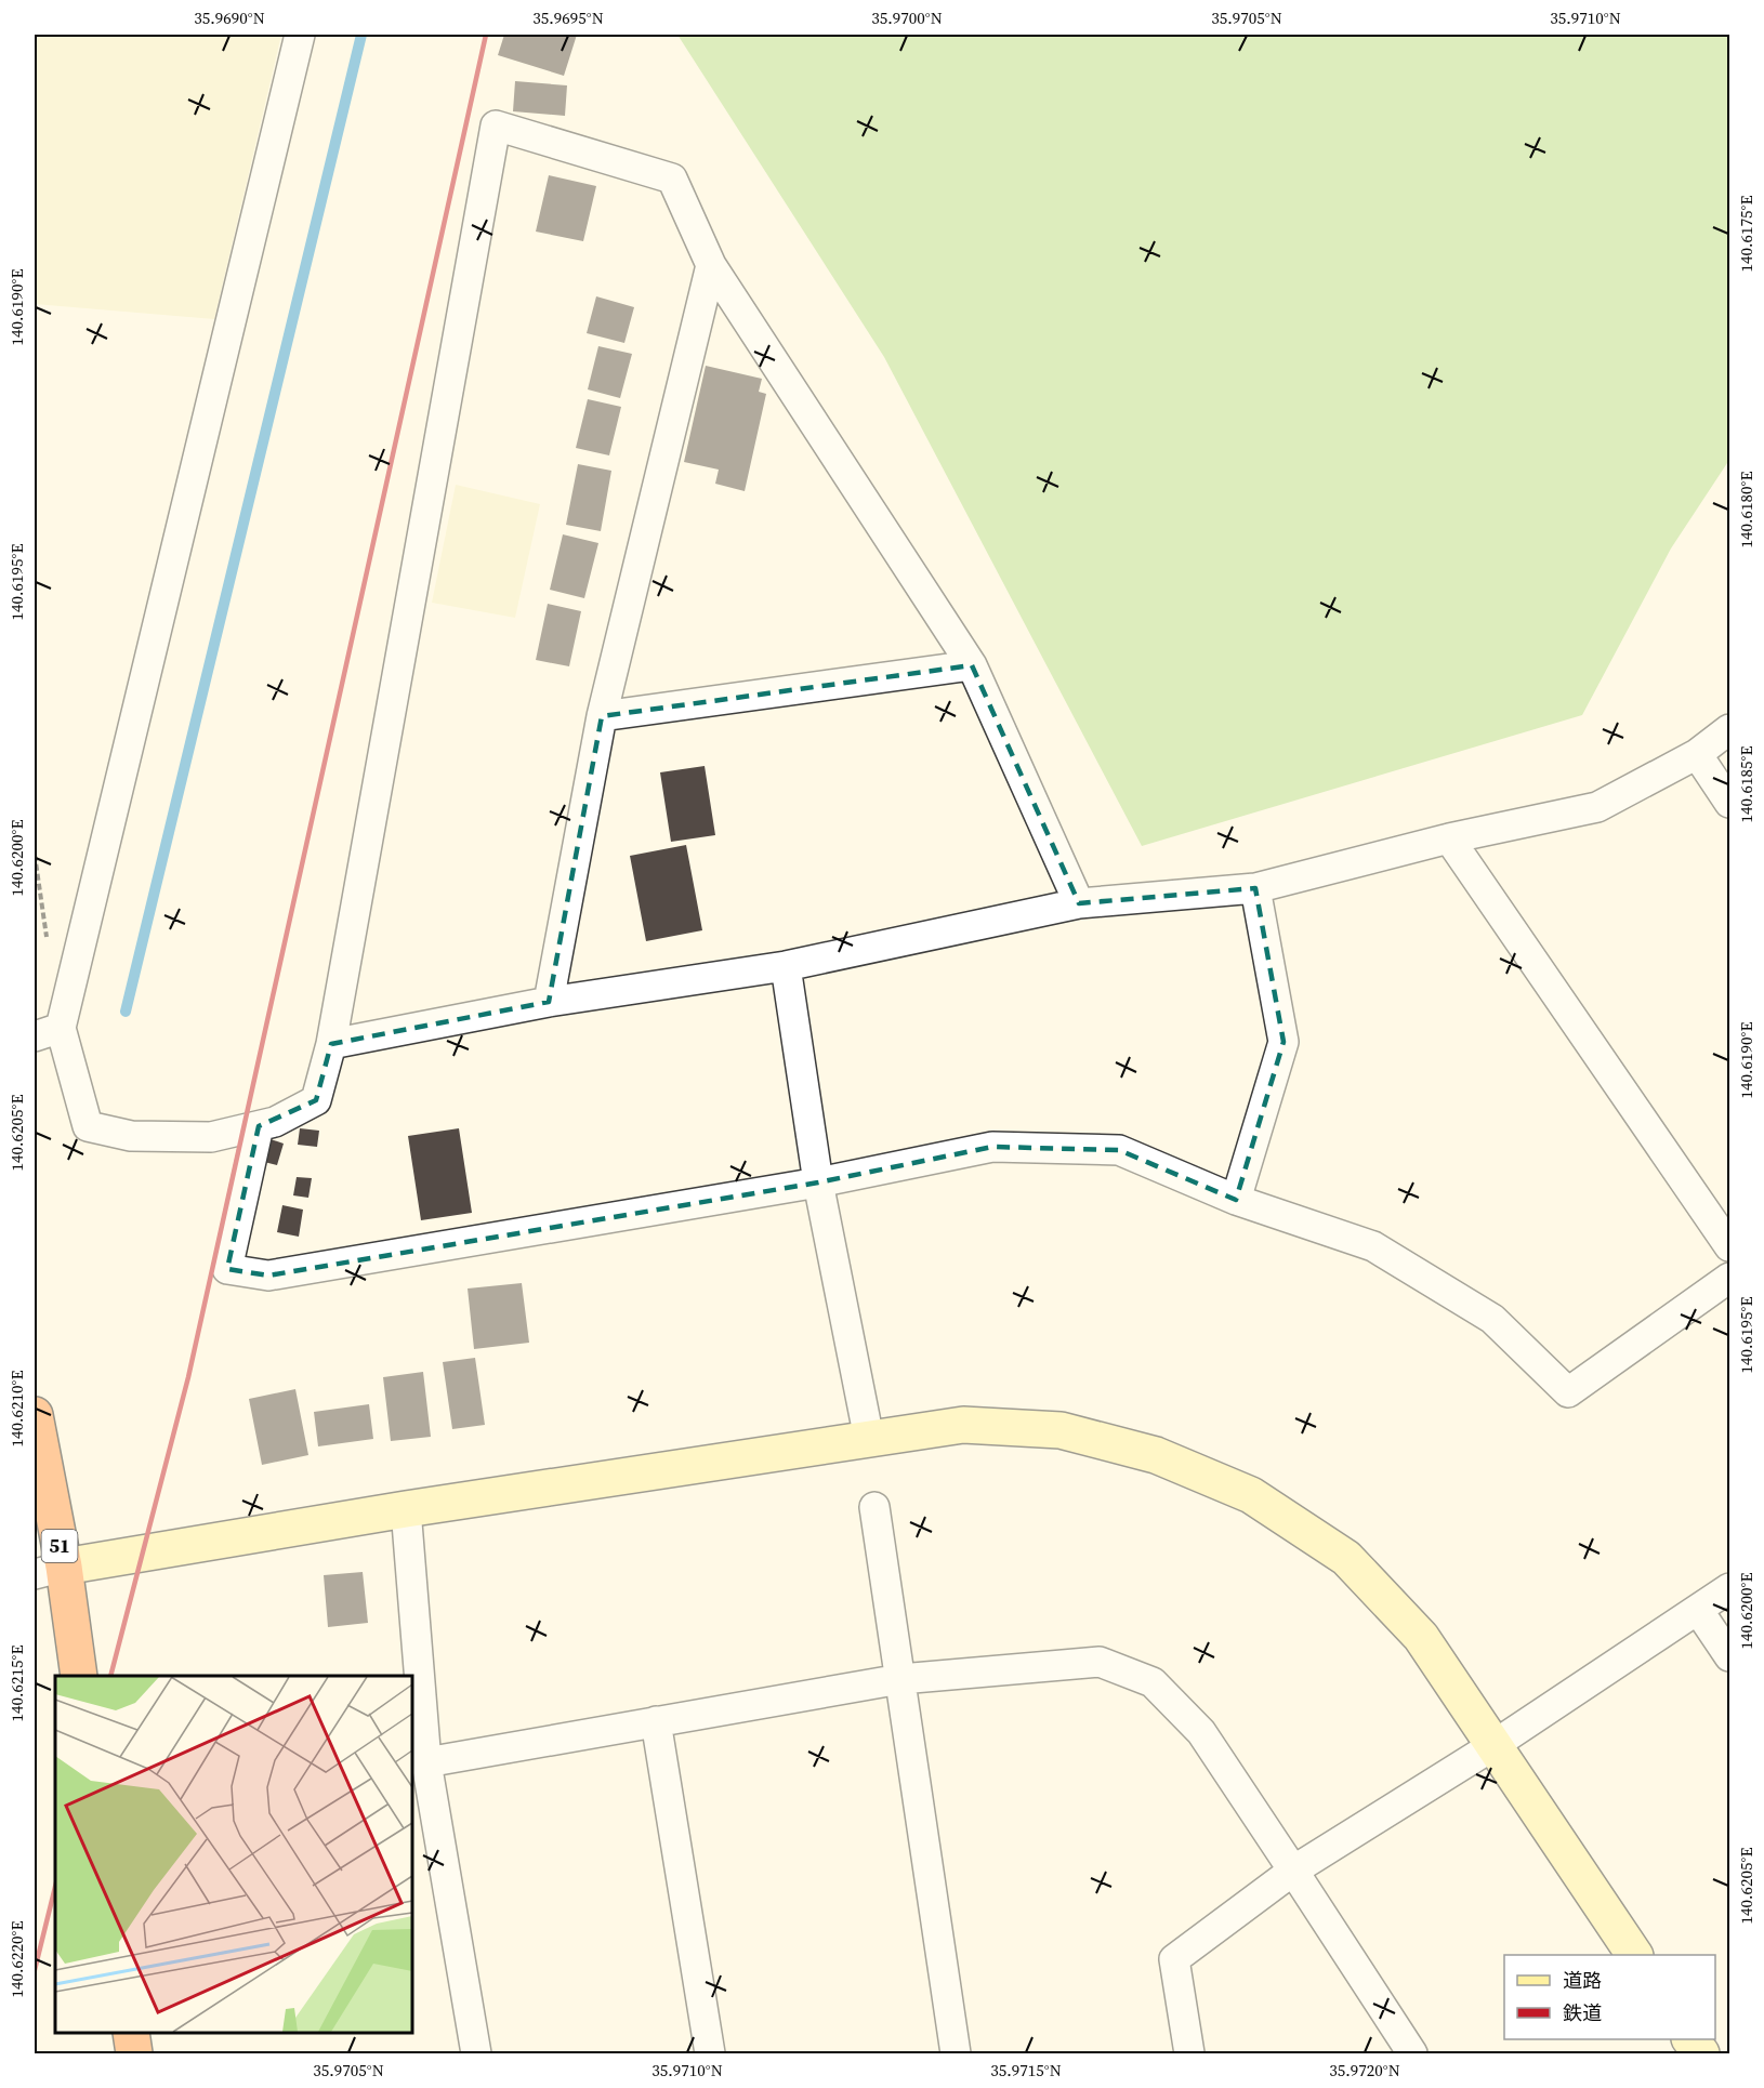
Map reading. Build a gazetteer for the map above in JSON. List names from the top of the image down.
{
  "streets": {
    "highway": ["51"]
  },
  "legend": ["道路", "鉄道"],
  "coordinates": [
    "35.9690°N",
    "35.9695°N",
    "35.9700°N",
    "35.9705°N",
    "35.9710°N",
    "140.6175°E",
    "140.6190°E",
    "140.6180°E",
    "140.6195°E",
    "140.6185°E",
    "140.6200°E",
    "140.6205°E",
    "140.6210°E",
    "140.6215°E",
    "140.6220°E",
    "35.9715°N",
    "35.9720°N"
  ]
}
